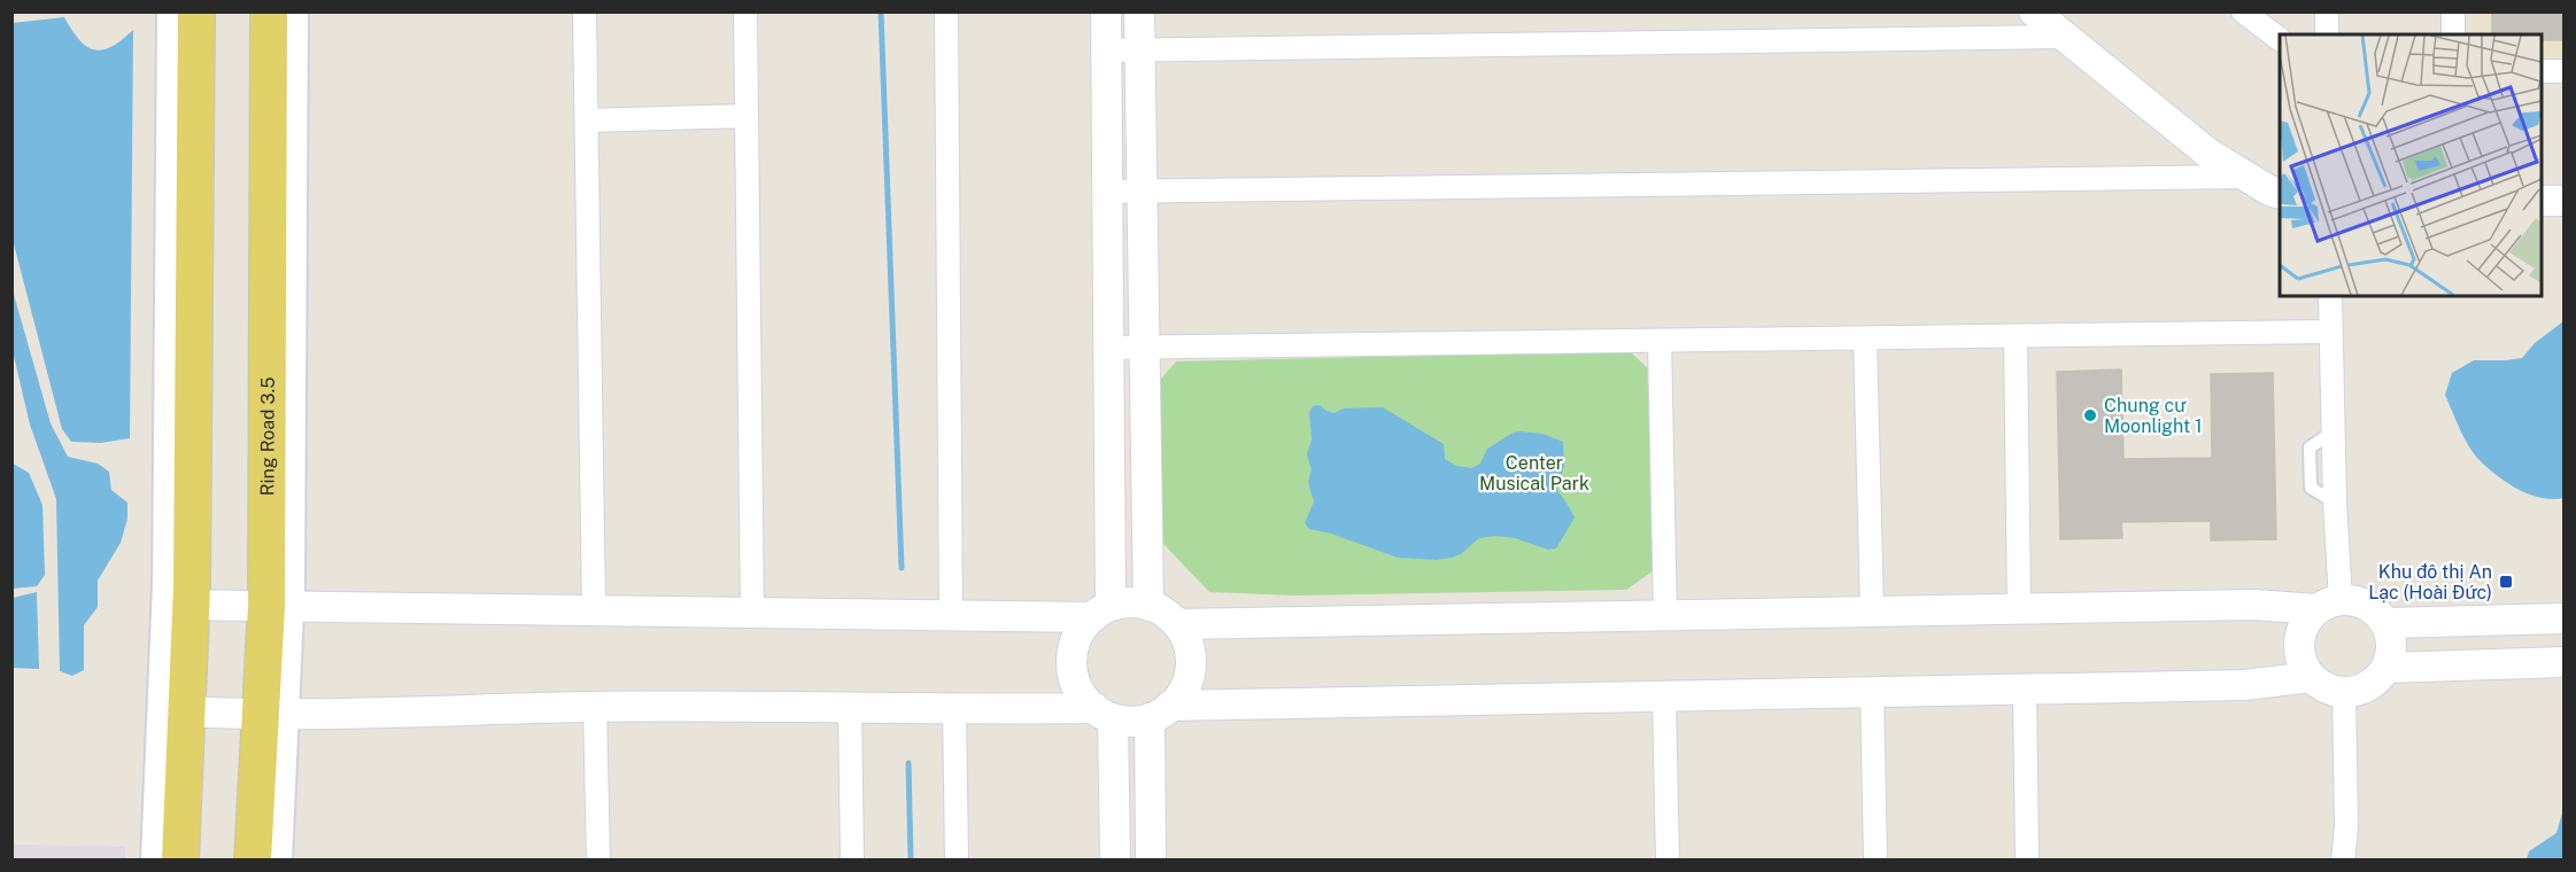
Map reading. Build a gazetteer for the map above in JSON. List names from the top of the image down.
{
  "streets": {
    "main road": ["Ring Road 3.5"]
  },
  "parks": ["Center Musical Park"],
  "places": {
    "other": ["Chung cư Moonlight 1"],
    "transit": ["Khu đô thị An Lạc (Hoài Đức)"]
  }
}
